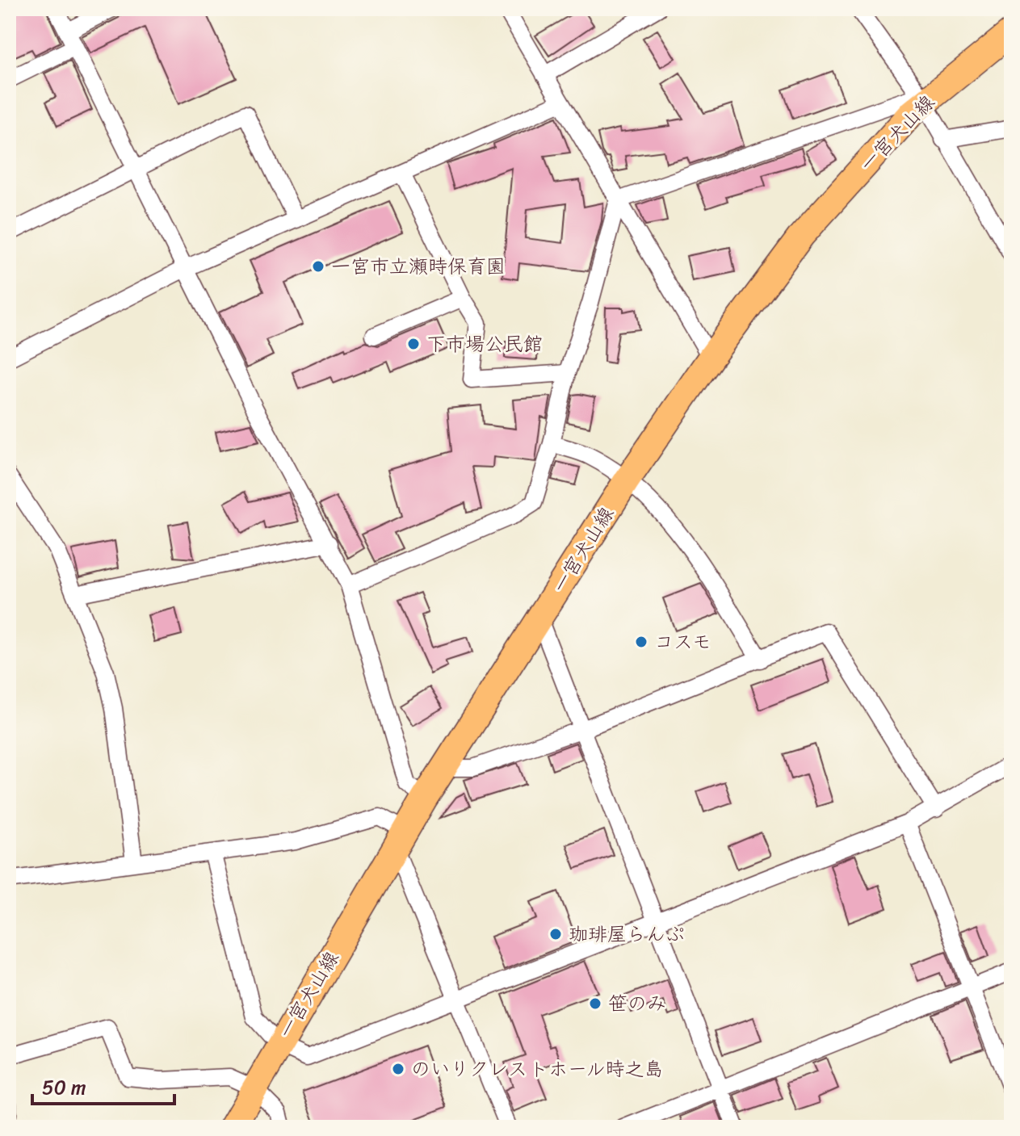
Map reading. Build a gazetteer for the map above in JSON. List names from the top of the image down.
{
  "streets": {
    "main road": ["一宮犬山線"]
  },
  "places": [
    "一宮市立瀬時保育園",
    "下市場公民館",
    "コスモ",
    "珈琲屋らんぷ",
    "笹のみ",
    "のいりクレストホール時之島"
  ],
  "scale_bar": "50 m"
}
